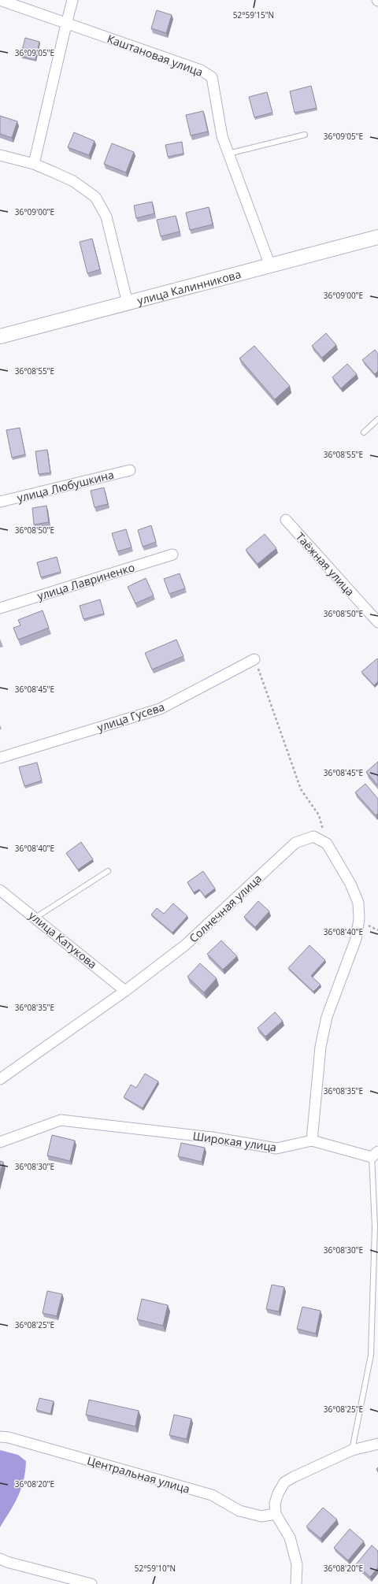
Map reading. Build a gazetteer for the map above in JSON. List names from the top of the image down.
{
  "streets": {
    "main road": ["улица Калинникова"],
    "street": [
      "Каштановая улица",
      "улица Любушкина",
      "Таёжная улица",
      "улица Лавриненко",
      "улица Гусева",
      "Солнечная улица",
      "улица Катукова",
      "Широкая улица",
      "Центральная улица"
    ]
  },
  "crossings": [
    ["Каштановая улица", "улица Калинникова"],
    ["Солнечная улица", "улица Катукова"]
  ],
  "coordinates": [
    "52°59'15\"N",
    "36°09'05\"E",
    "36°09'00\"E",
    "36°08'55\"E",
    "36°08'50\"E",
    "36°08'45\"E",
    "36°08'40\"E",
    "36°08'35\"E",
    "36°08'30\"E",
    "36°08'25\"E",
    "36°08'20\"E",
    "52°59'10\"N"
  ]
}
